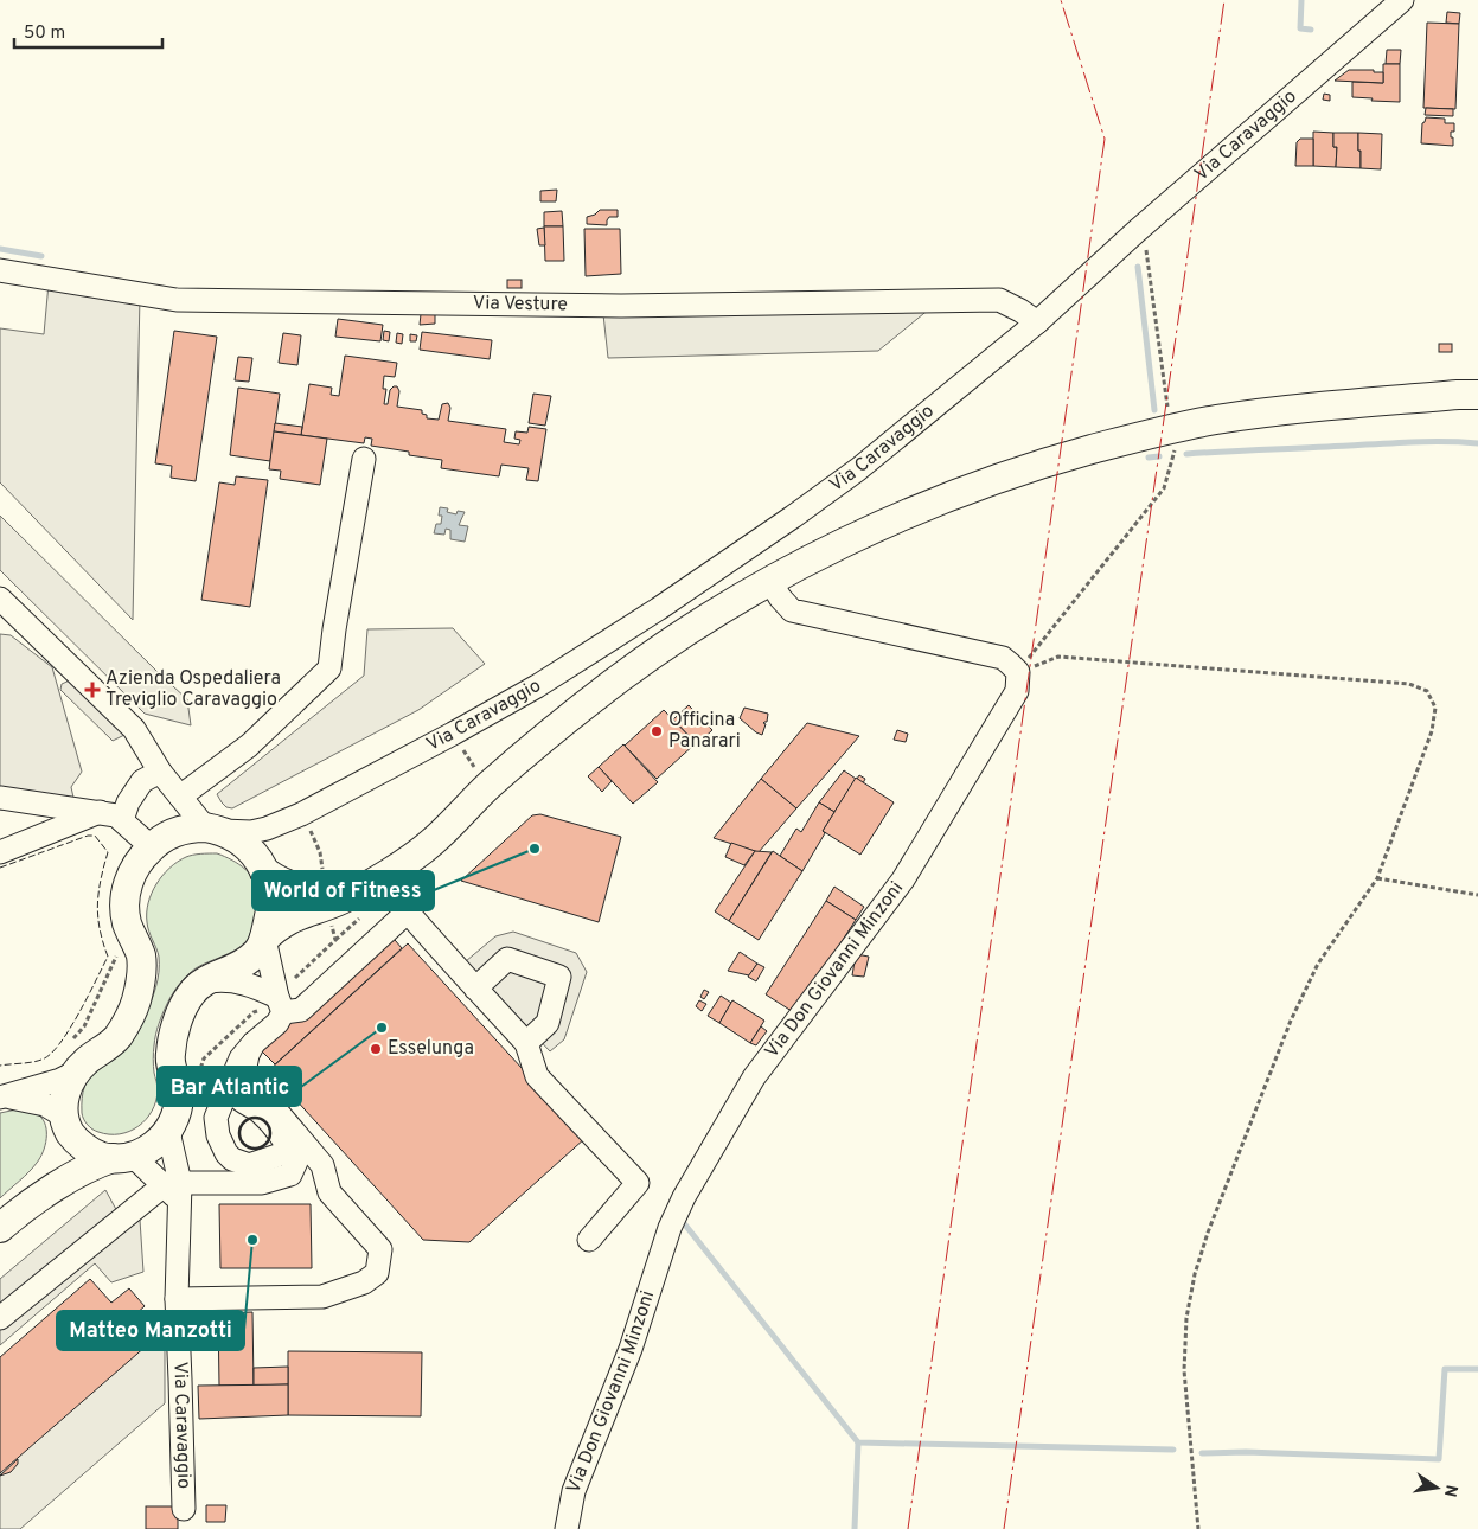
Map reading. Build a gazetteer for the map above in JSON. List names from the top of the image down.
{
  "streets": {
    "main road": ["Via Caravaggio"],
    "street": ["Via Vesture", "Via Don Giovanni Minzoni"]
  },
  "crossings": [
    ["Via Caravaggio", "Via Vesture"]
  ],
  "places": {
    "health": ["Azienda Ospedaliera Treviglio Caravaggio"],
    "other": [
      "Officina Panarari",
      "World of Fitness",
      "Bar Atlantic",
      "Esselunga",
      "Matteo Manzotti"
    ]
  },
  "scale_bar": "50 m",
  "north": "right"
}
